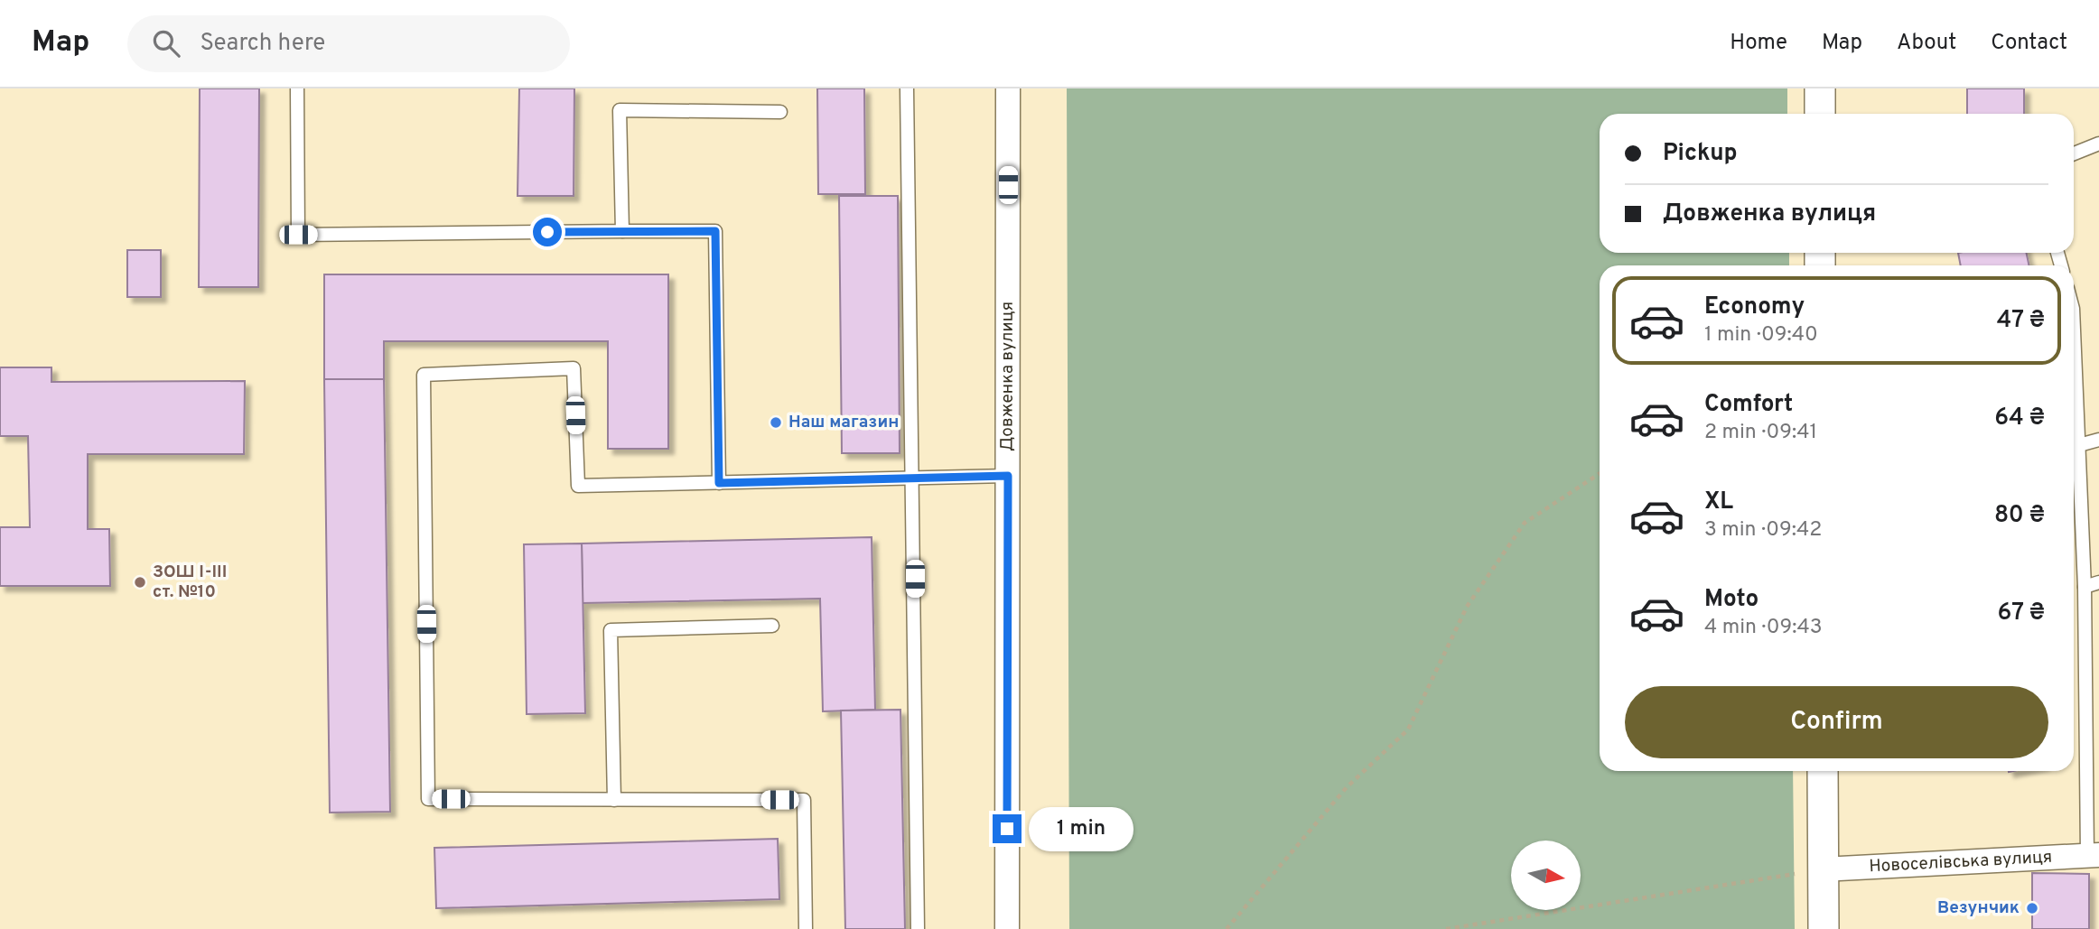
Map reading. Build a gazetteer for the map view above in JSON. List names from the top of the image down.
{
  "streets": {
    "street": ["Довженка вулиця", "Новоселівська вулиця"]
  },
  "places": ["Наш магазин", "ЗОШ І-ІІІ ст. №10", "Везунчик"],
  "north": "right",
  "page": {
    "header": "Map",
    "search": "Search here",
    "nav": [
      "Home",
      "Map",
      "About",
      "Contact"
    ],
    "banner": ["Pickup", "Довженка вулиця"],
    "list": [
      {
        "name": "Economy",
        "note": "1 min · 09:40",
        "value": "47 ₴"
      },
      {
        "name": "Comfort",
        "note": "2 min · 09:41",
        "value": "64 ₴"
      },
      {
        "name": "XL",
        "note": "3 min · 09:42",
        "value": "80 ₴"
      },
      {
        "name": "Moto",
        "note": "4 min · 09:43",
        "value": "67 ₴"
      }
    ],
    "buttons": "Confirm",
    "bubble": "1 min"
  }
}
